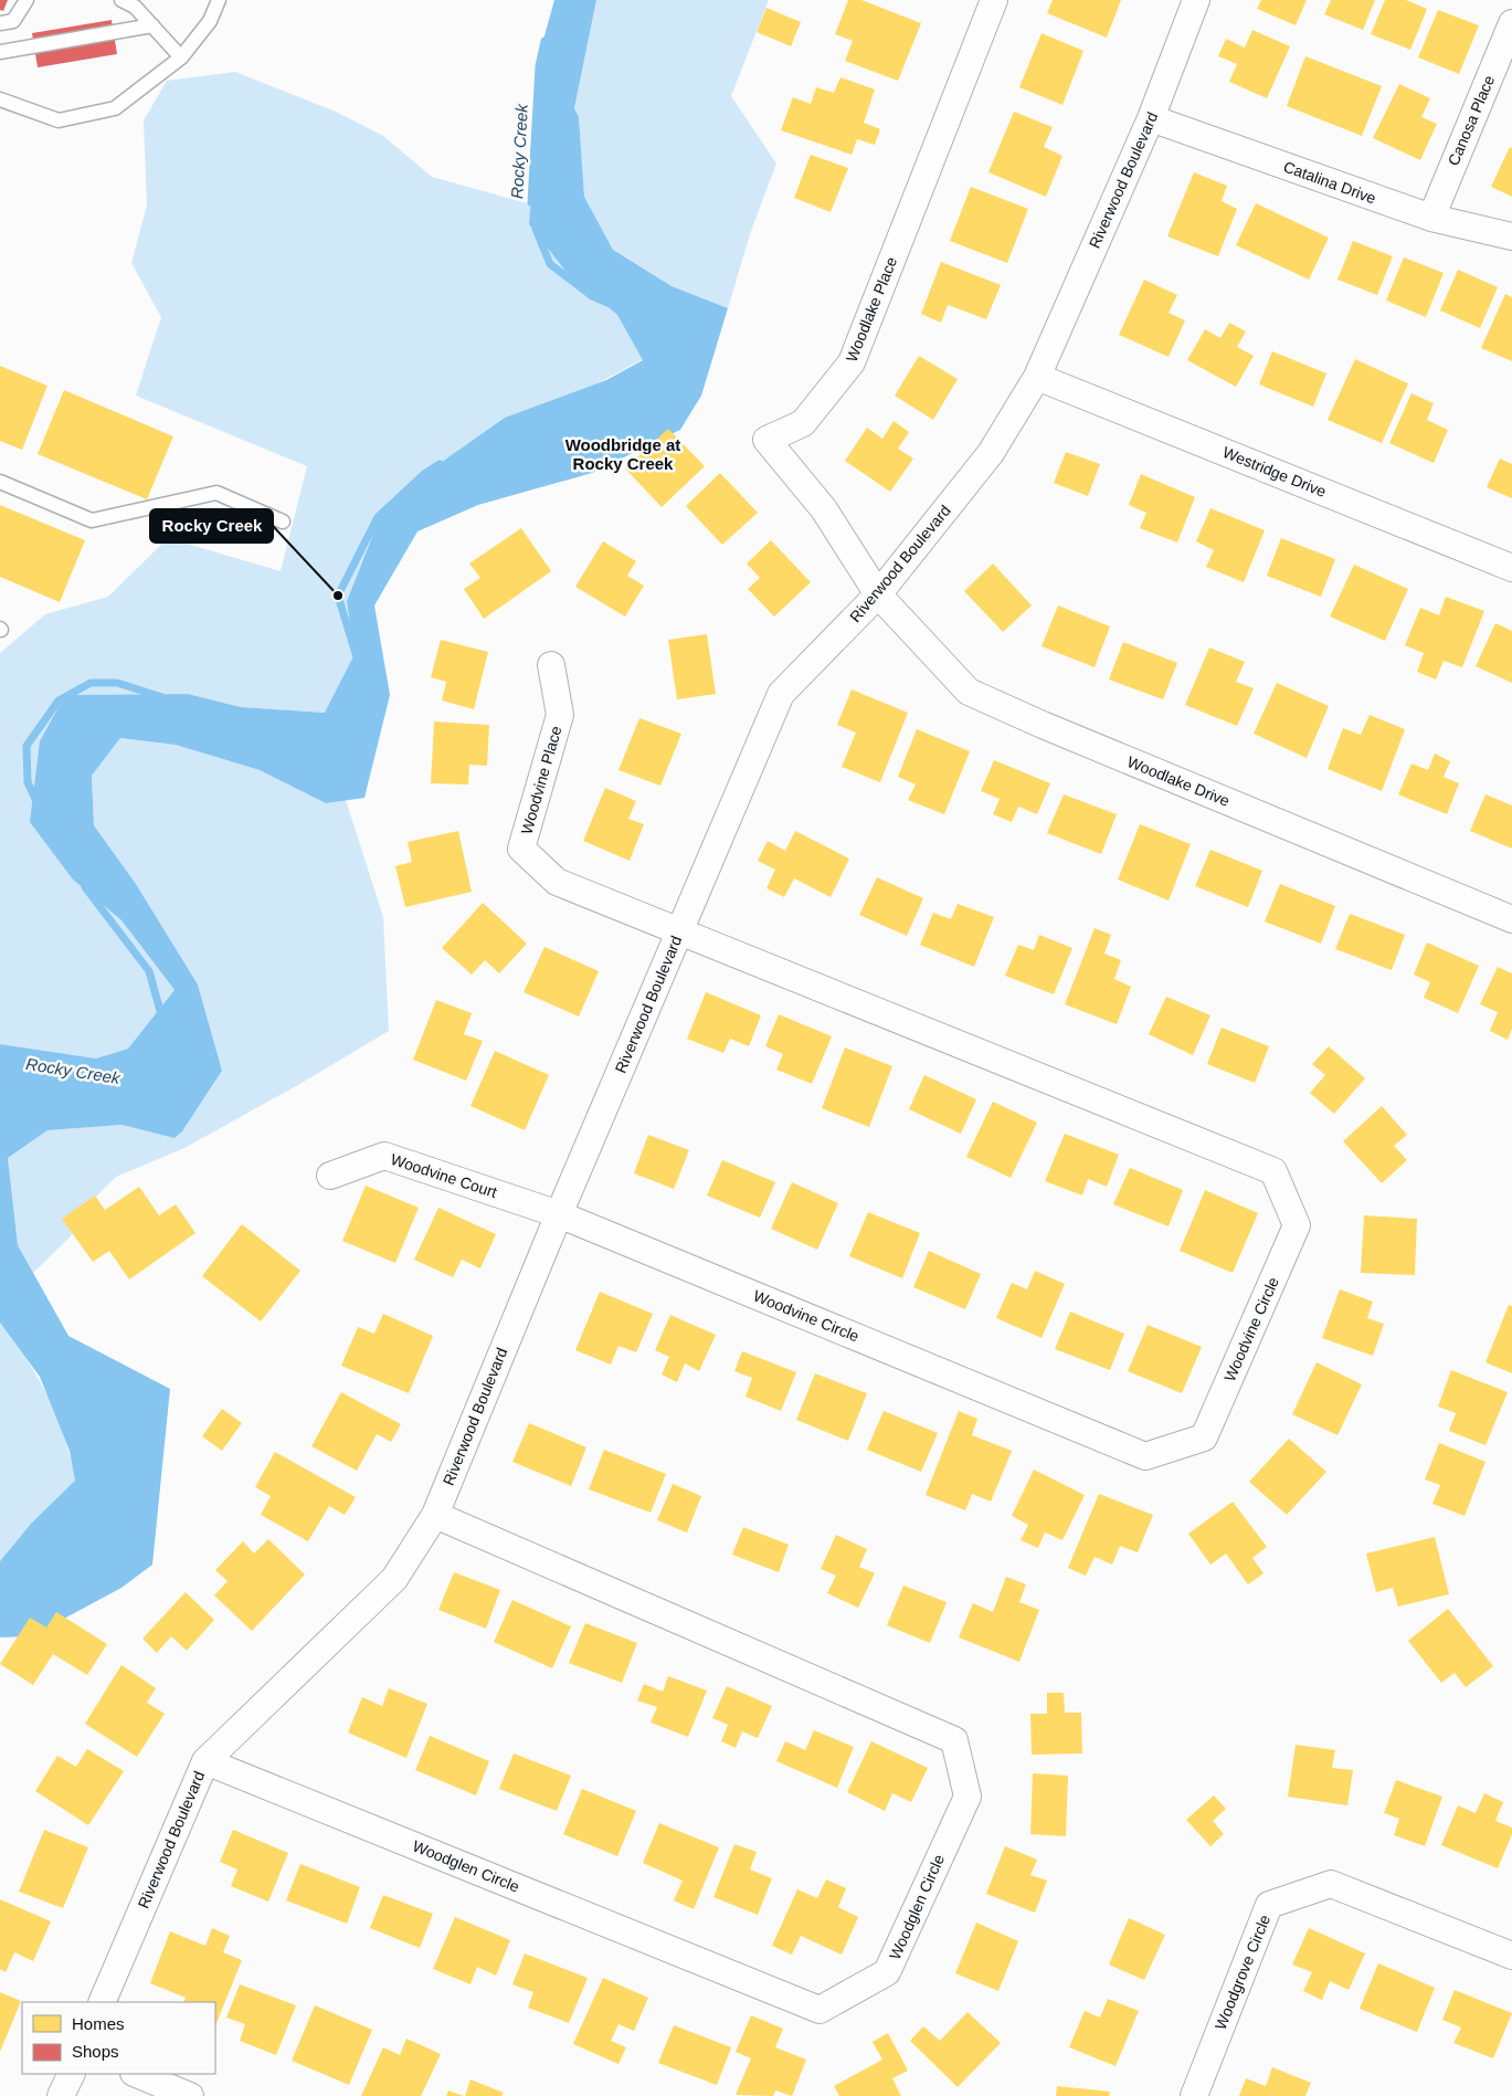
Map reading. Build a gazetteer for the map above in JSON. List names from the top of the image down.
{
  "streets": {
    "street": [
      "Canosa Place",
      "Riverwood Boulevard",
      "Catalina Drive",
      "Woodlake Place",
      "Westridge Drive",
      "Woodvine Place",
      "Woodlake Drive",
      "Woodvine Court",
      "Woodvine Circle",
      "Woodglen Circle",
      "Woodgrove Circle"
    ]
  },
  "crossings": [
    ["Canosa Place", "Catalina Drive"],
    ["Riverwood Boulevard", "Catalina Drive"],
    ["Riverwood Boulevard", "Woodlake Place"],
    ["Riverwood Boulevard", "Westridge Drive"],
    ["Riverwood Boulevard", "Woodvine Place"],
    ["Riverwood Boulevard", "Woodlake Drive"],
    ["Riverwood Boulevard", "Woodvine Court"],
    ["Riverwood Boulevard", "Woodvine Circle"],
    ["Riverwood Boulevard", "Woodglen Circle"],
    ["Woodlake Place", "Woodlake Drive"],
    ["Woodvine Place", "Woodvine Circle"],
    ["Woodvine Court", "Woodvine Circle"]
  ],
  "districts": ["Woodbridge at Rocky Creek"],
  "water": ["Rocky Creek"],
  "places": ["Rocky Creek"],
  "legend": ["Homes", "Shops"]
}
